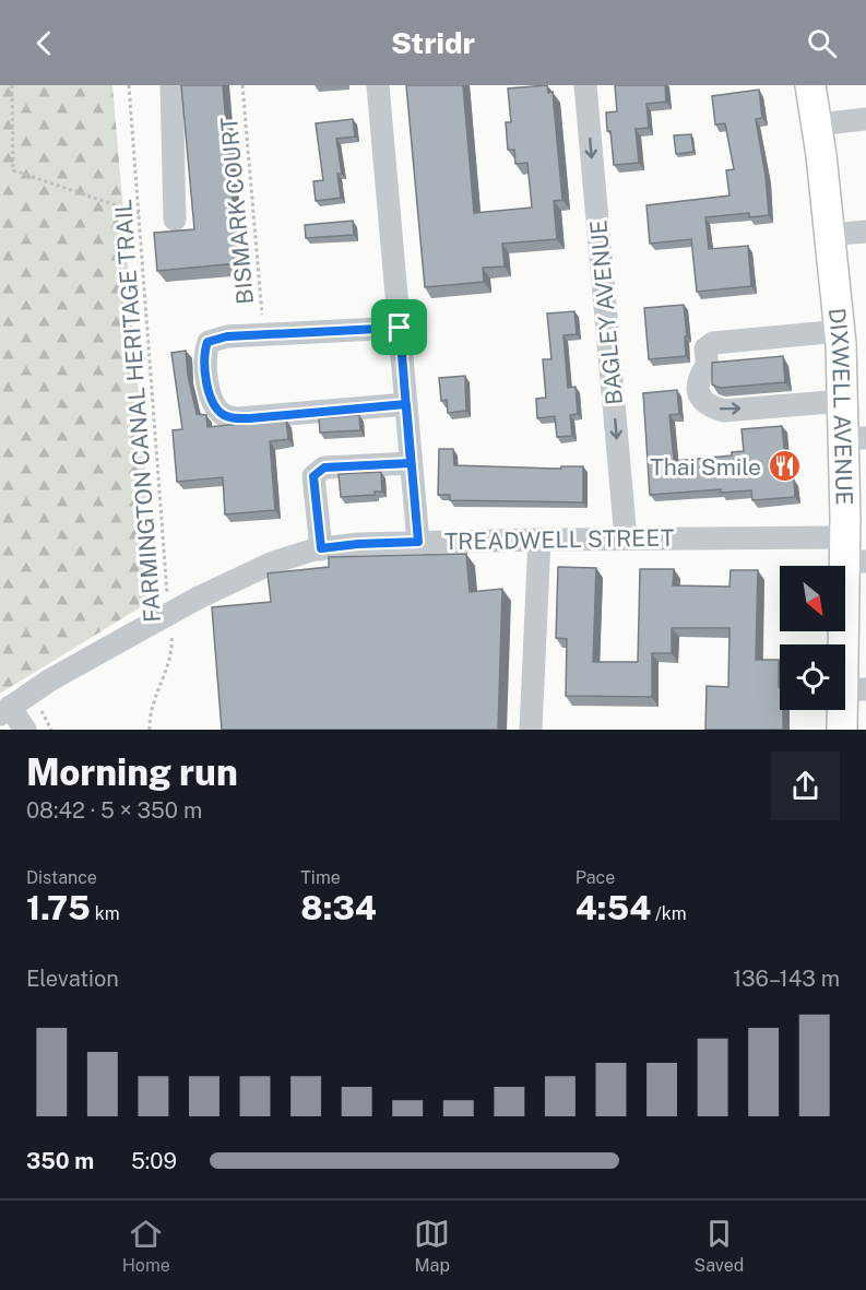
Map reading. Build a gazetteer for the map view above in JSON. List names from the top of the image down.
{
  "streets": {
    "main road": ["DIXWELL AVENUE"],
    "street": ["BAGLEY AVENUE", "TREADWELL STREET"],
    "path": ["BISMARK COURT", "FARMINGTON CANAL HERITAGE TRAIL"]
  },
  "crossings": [
    ["BAGLEY AVENUE", "TREADWELL STREET"],
    ["DIXWELL AVENUE", "TREADWELL STREET"]
  ],
  "one_way": ["BAGLEY AVENUE"],
  "places": {
    "restaurant": ["Thai Smile"]
  },
  "north": "bottom right",
  "page": {
    "header": "Stridr",
    "heading": ["Morning run", "08:42 · 5 × 350 m"],
    "stats": [
      ["Distance", "1.75 km"],
      ["Time", "8:34"],
      ["Pace", "4:54 /km"]
    ],
    "chart": ["Elevation", "136–143 m"],
    "list": [
      {
        "name": "350 m",
        "note": "5:09"
      }
    ],
    "tabs": ["Home", "Map", "Saved"]
  }
}
